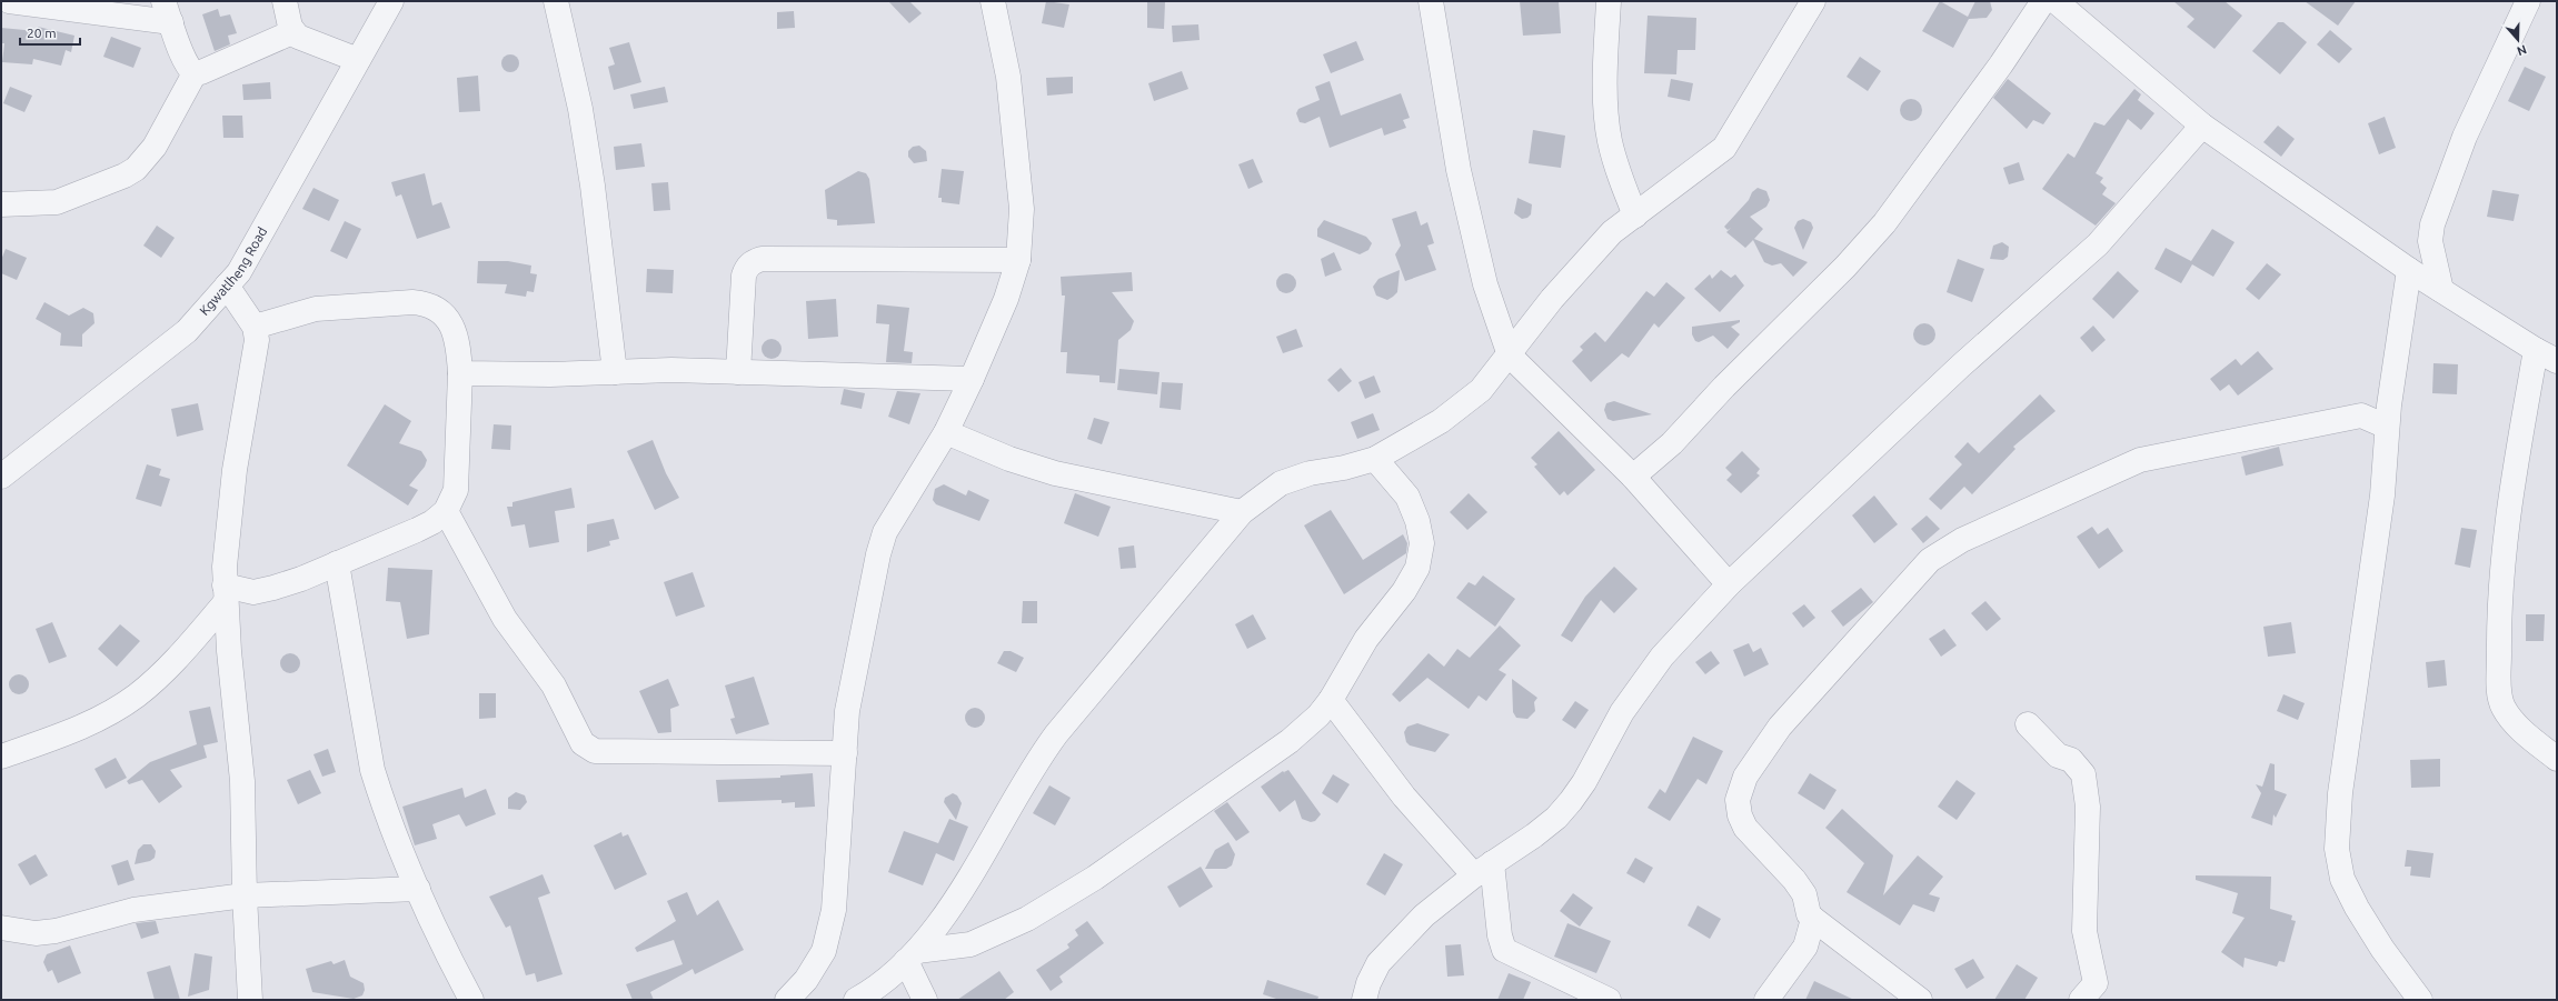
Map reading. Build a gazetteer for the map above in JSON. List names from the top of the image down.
{
  "streets": {
    "street": ["Kgwatlheng Road"]
  },
  "scale_bar": "20 m",
  "north": "bottom"
}
